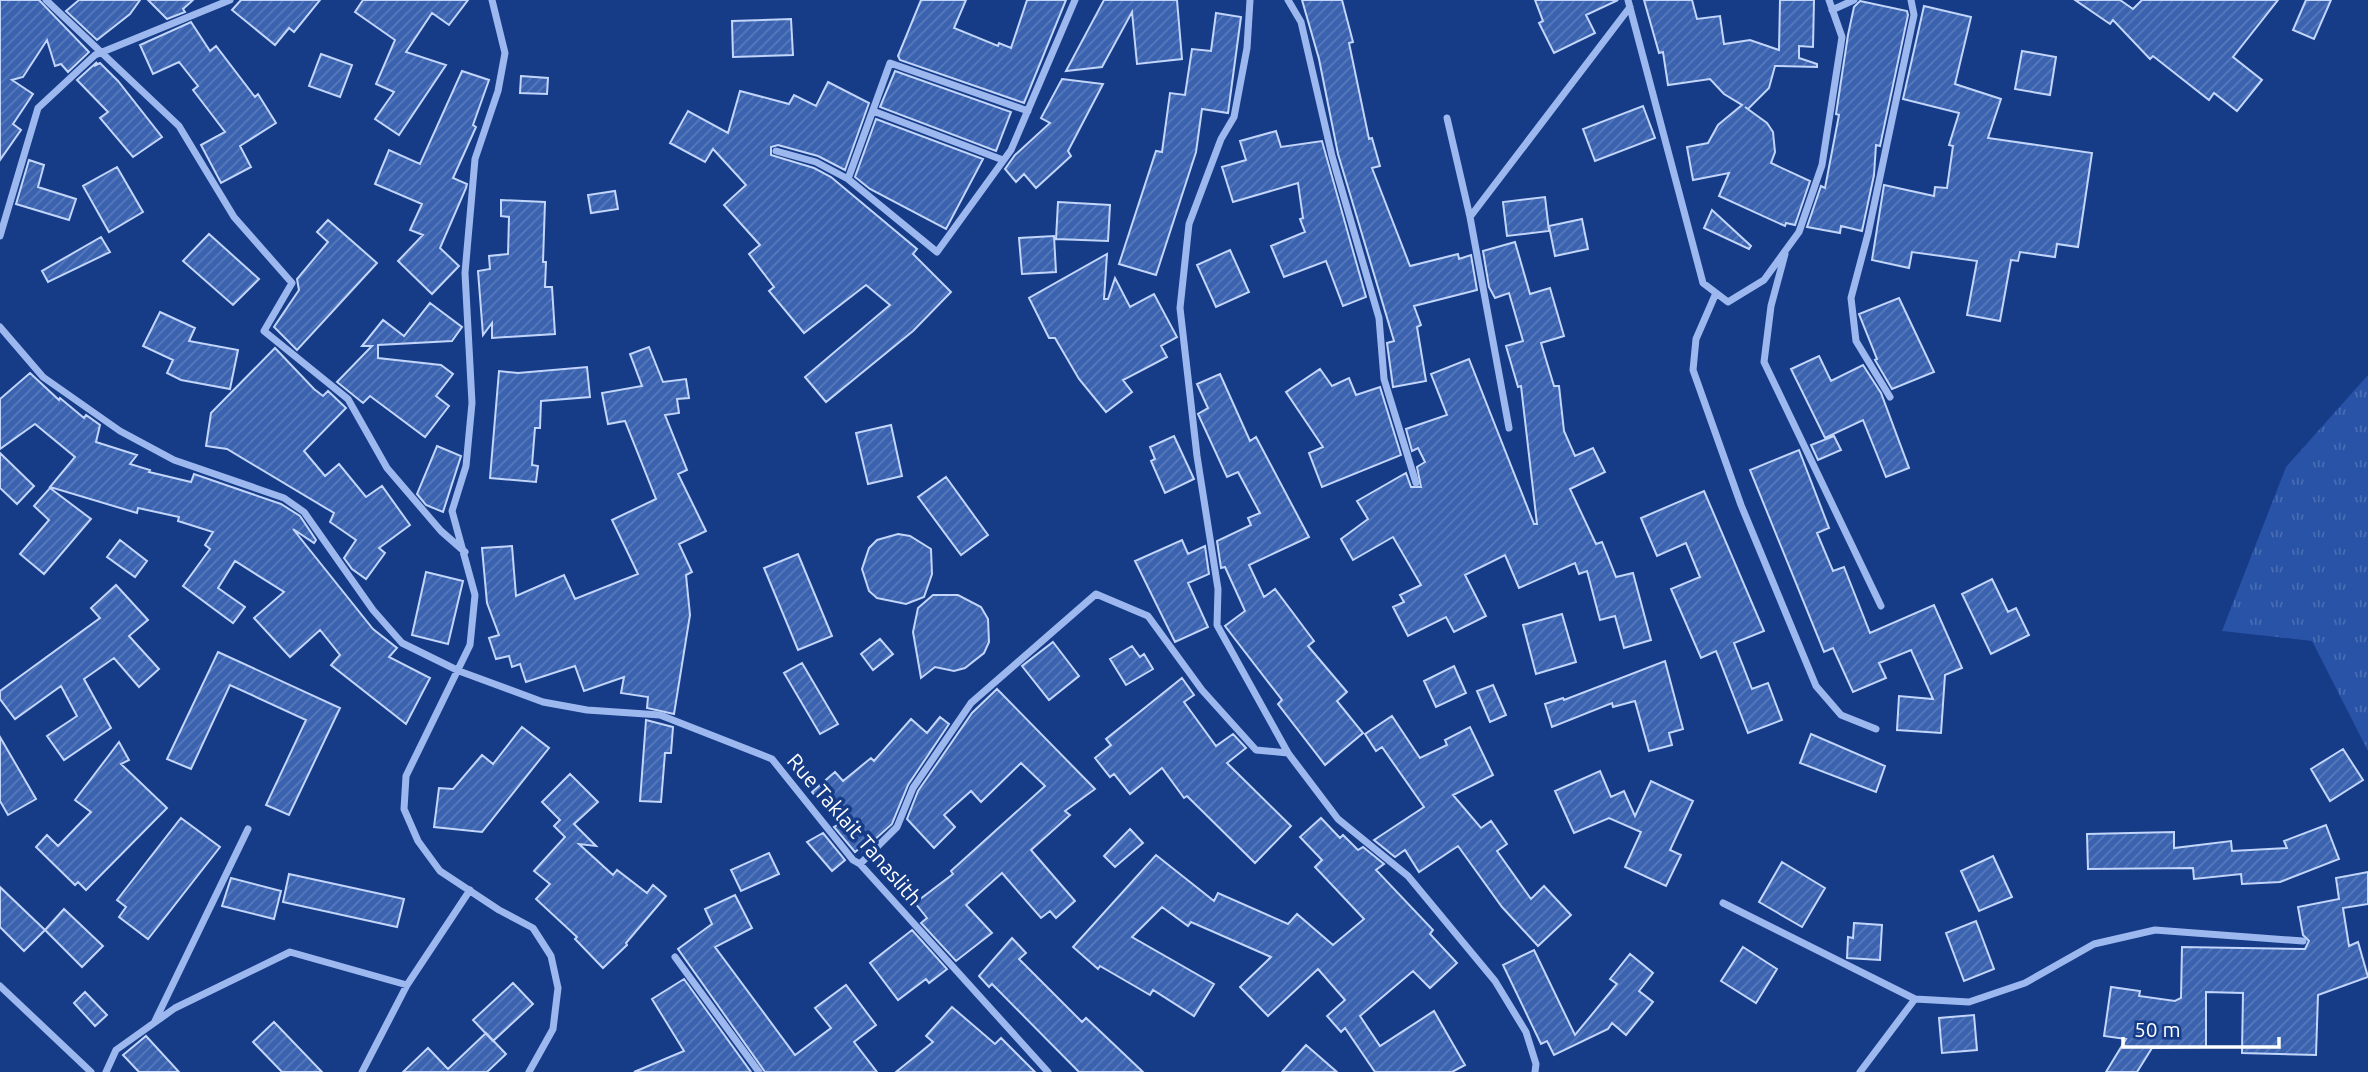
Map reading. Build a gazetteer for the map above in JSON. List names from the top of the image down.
{
  "streets": {
    "street": ["Rue Taklait Tanaslith"]
  },
  "scale_bar": "50 m"
}
